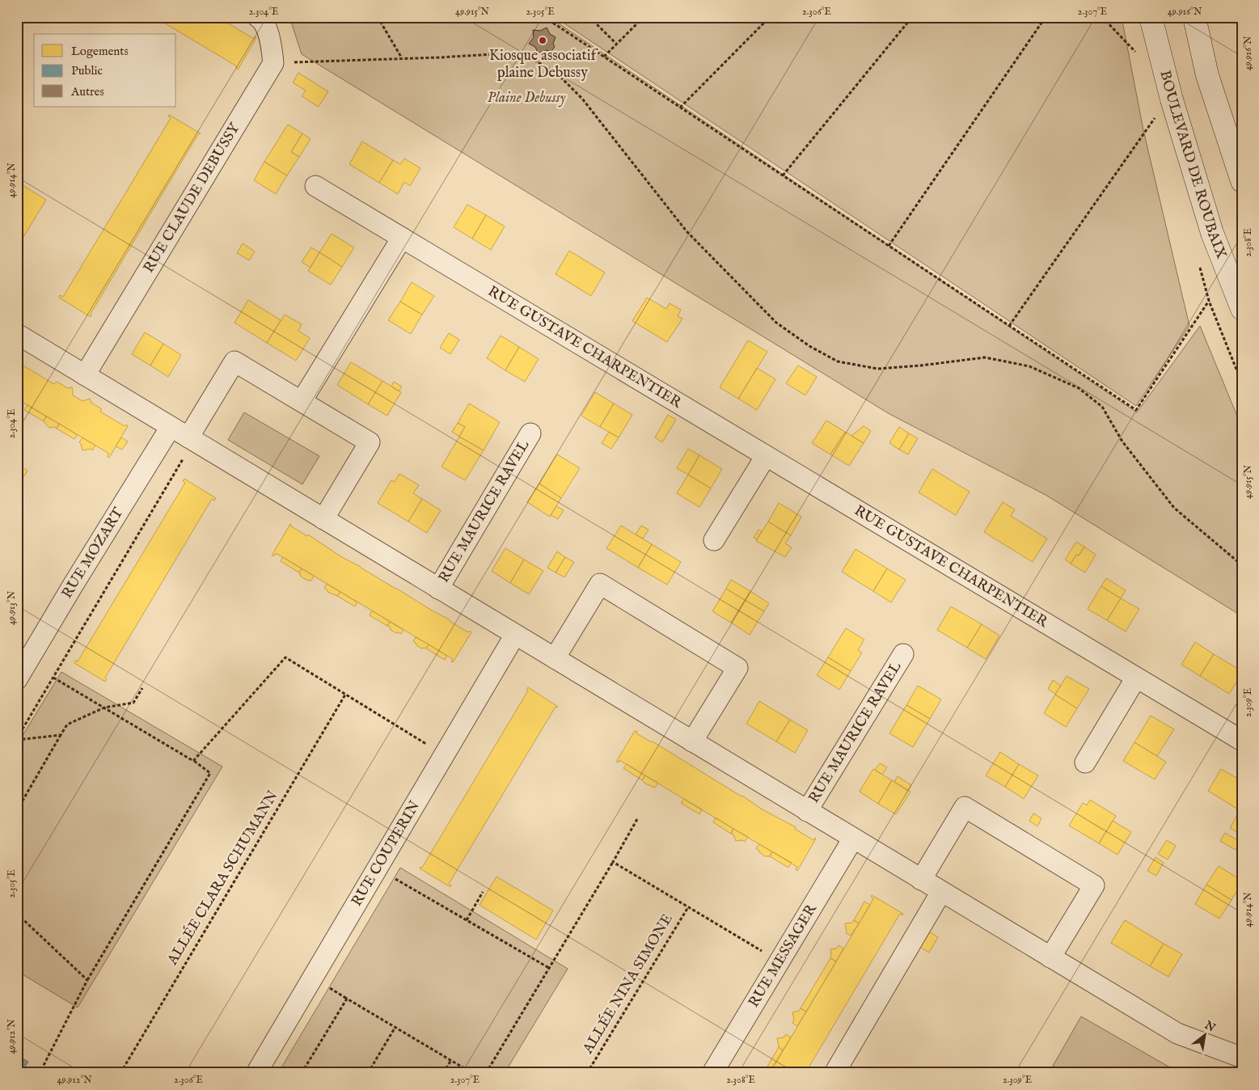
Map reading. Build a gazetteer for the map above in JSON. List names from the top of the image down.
{
  "streets": {
    "main road": ["BOULEVARD DE ROUBAIX"],
    "street": [
      "RUE CLAUDE DEBUSSY",
      "RUE GUSTAVE CHARPENTIER",
      "RUE MAURICE RAVEL",
      "RUE MOZART",
      "RUE COUPERIN",
      "RUE MESSAGER"
    ],
    "path": ["ALLÉE CLARA SCHUMANN", "ALLÉE NINA SIMONE"]
  },
  "crossings": [
    ["RUE CLAUDE DEBUSSY", "RUE MAURICE RAVEL"],
    ["RUE MAURICE RAVEL", "RUE MOZART"],
    ["RUE MAURICE RAVEL", "RUE COUPERIN"],
    ["RUE MAURICE RAVEL", "RUE MESSAGER"]
  ],
  "parks": ["Plaine Debussy"],
  "places": ["Kiosque associatif plaine Debussy"],
  "legend": ["Logements", "Public", "Autres"],
  "north": "top right",
  "coordinates": [
    "2.304°E",
    "49.915°N",
    "2.305°E",
    "2.306°E",
    "2.307°E",
    "49.916°N",
    "49.914°N",
    "2.308°E",
    "49.913°N",
    "2.309°E",
    "49.912°N"
  ]
}
